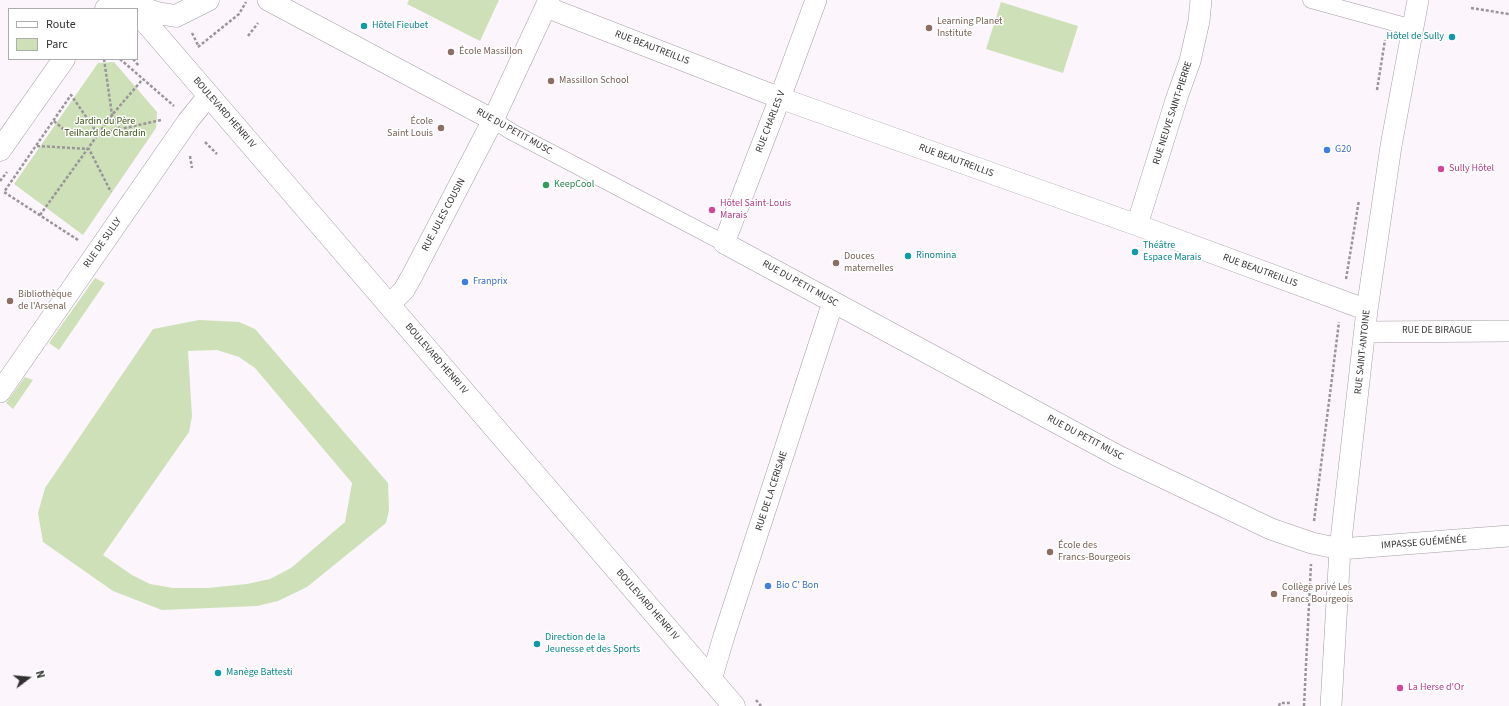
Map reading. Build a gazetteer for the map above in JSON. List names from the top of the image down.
{
  "streets": {
    "main road": ["BOULEVARD HENRI IV"],
    "street": [
      "RUE BEAUTREILLIS",
      "RUE NEUVE SAINT-PIERRE",
      "RUE CHARLES V",
      "RUE DU PETIT MUSC",
      "RUE JULES COUSIN",
      "RUE DE SULLY",
      "RUE DE BIRAGUE",
      "RUE SAINT-ANTOINE",
      "RUE DE LA CERISAIE",
      "IMPASSE GUÉMÉNÉE"
    ]
  },
  "crossings": [
    ["RUE BEAUTREILLIS", "RUE NEUVE SAINT-PIERRE"],
    ["RUE BEAUTREILLIS", "RUE CHARLES V"],
    ["RUE BEAUTREILLIS", "RUE JULES COUSIN"],
    ["RUE BEAUTREILLIS", "RUE SAINT-ANTOINE"],
    ["BOULEVARD HENRI IV", "RUE JULES COUSIN"],
    ["BOULEVARD HENRI IV", "RUE DE SULLY"],
    ["BOULEVARD HENRI IV", "RUE DE LA CERISAIE"],
    ["RUE CHARLES V", "RUE DU PETIT MUSC"],
    ["RUE DU PETIT MUSC", "RUE JULES COUSIN"],
    ["RUE DU PETIT MUSC", "RUE SAINT-ANTOINE"],
    ["RUE DU PETIT MUSC", "RUE DE LA CERISAIE"],
    ["RUE DU PETIT MUSC", "IMPASSE GUÉMÉNÉE"],
    ["RUE DE BIRAGUE", "RUE SAINT-ANTOINE"],
    ["RUE SAINT-ANTOINE", "IMPASSE GUÉMÉNÉE"]
  ],
  "parks": ["Jardin du Père Teilhard de Chardin"],
  "places": [
    "Hôtel Fieubet",
    "Learning Planet Institute",
    "Hôtel de Sully",
    "École Massillon",
    "Massillon School",
    "École Saint Louis",
    "G20",
    "Sully Hôtel",
    "KeepCool",
    "Hôtel Saint-Louis Marais",
    "Théâtre Espace Marais",
    "Rinomina",
    "Douces maternelles",
    "Franprix",
    "Bibliothèque de l'Arsenal",
    "École des Francs-Bourgeois",
    "Bio C' Bon",
    "Collège privé Les Francs Bourgeois",
    "Direction de la Jeunesse et des Sports",
    "Manège Battesti",
    "La Herse d'Or"
  ],
  "legend": ["Route", "Parc"],
  "north": "right"
}
